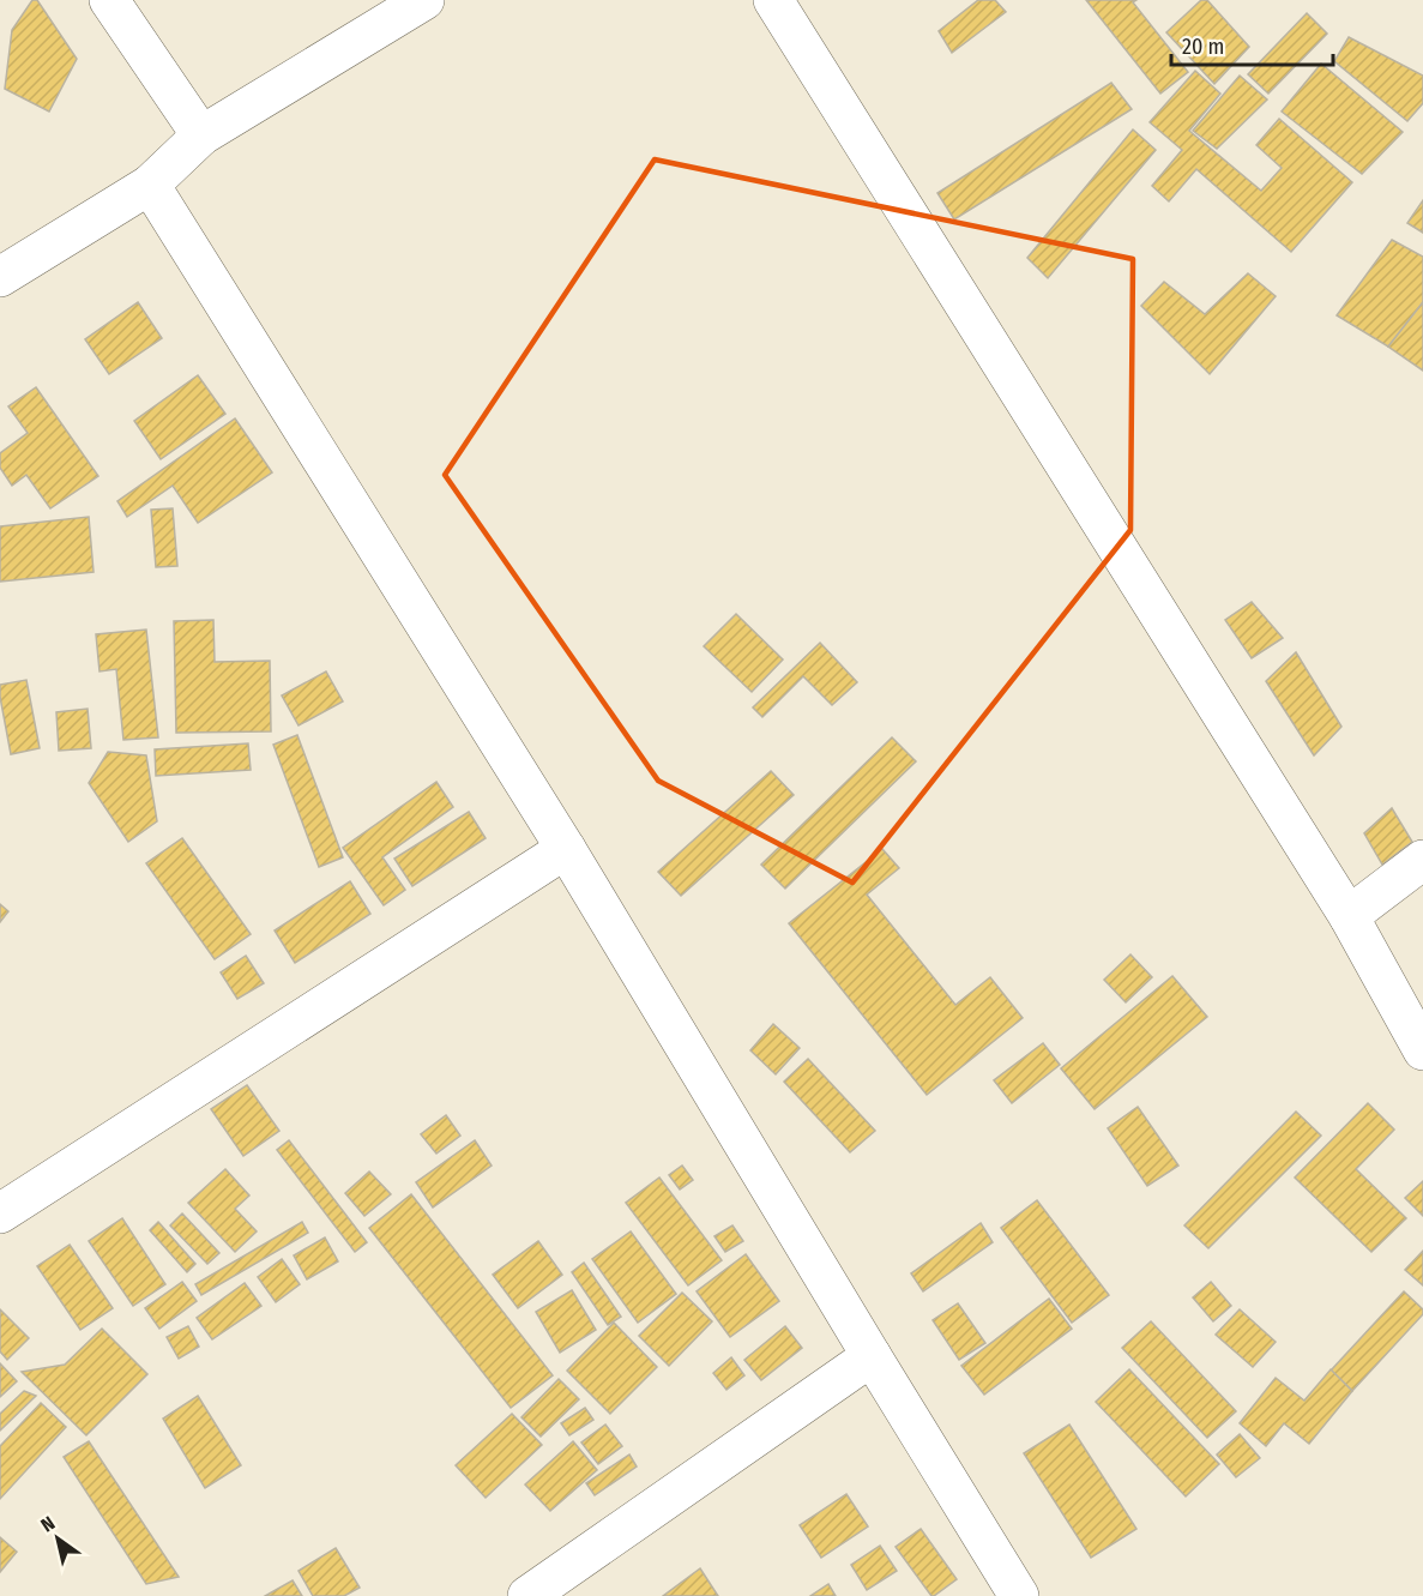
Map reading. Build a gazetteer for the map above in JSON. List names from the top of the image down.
{
  "scale_bar": "20 m",
  "north": "top left"
}
